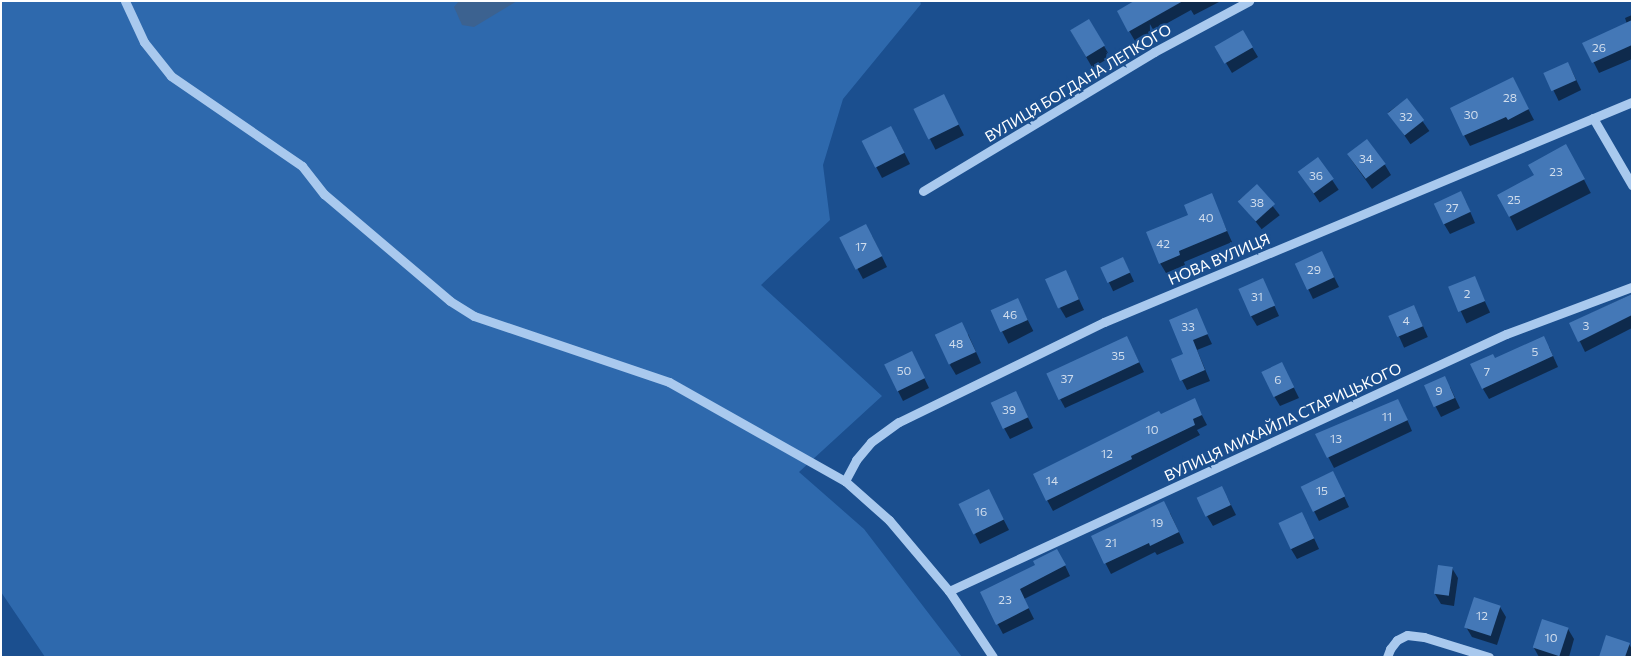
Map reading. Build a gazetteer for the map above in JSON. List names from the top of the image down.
{
  "streets": {
    "street": ["ВУЛИЦЯ БОГДАНА ЛЕПКОГО", "НОВА ВУЛИЦЯ", "ВУЛИЦЯ МИХАЙЛА СТАРИЦЬКОГО"]
  },
  "house_numbers": [
    "26",
    "28",
    "30",
    "32",
    "34",
    "23",
    "36",
    "25",
    "38",
    "27",
    "40",
    "42",
    "17",
    "29",
    "2",
    "31",
    "46",
    "4",
    "3",
    "33",
    "48",
    "5",
    "35",
    "50",
    "7",
    "37",
    "6",
    "9",
    "39",
    "11",
    "10",
    "13",
    "12",
    "14",
    "15",
    "16",
    "19",
    "21",
    "23",
    "12",
    "10"
  ]
}
